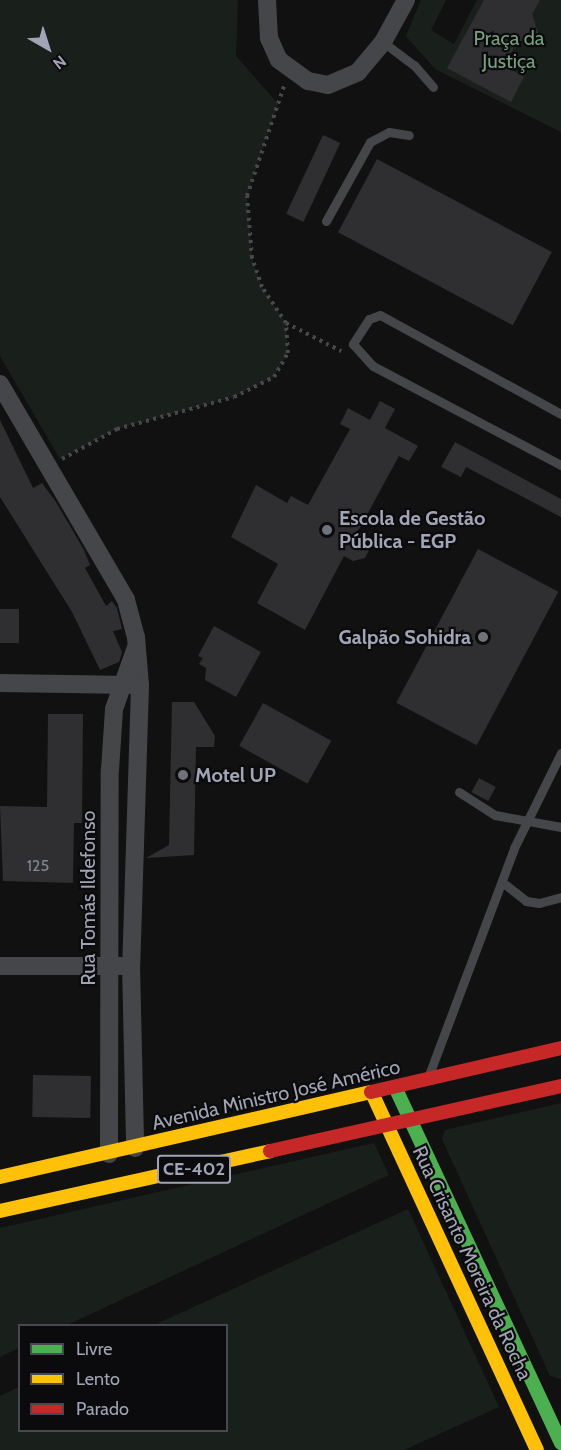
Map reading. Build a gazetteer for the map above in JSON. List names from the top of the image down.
{
  "streets": {
    "main road": ["Avenida Ministro José Américo", "CE-402", "Rua Crisanto Moreira da Rocha"],
    "street": ["Rua Tomás Ildefonso"]
  },
  "crossings": [
    ["Rua Tomás Ildefonso", "Avenida Ministro José Américo"],
    ["Avenida Ministro José Américo", "Rua Crisanto Moreira da Rocha"],
    ["CE-402", "Rua Crisanto Moreira da Rocha"]
  ],
  "parks": ["Praça da Justiça"],
  "places": ["Escola de Gestão Pública - EGP", "Galpão Sohidra", "Motel UP"],
  "house_numbers": ["125"],
  "legend": ["Livre", "Lento", "Parado"],
  "north": "bottom right"
}
